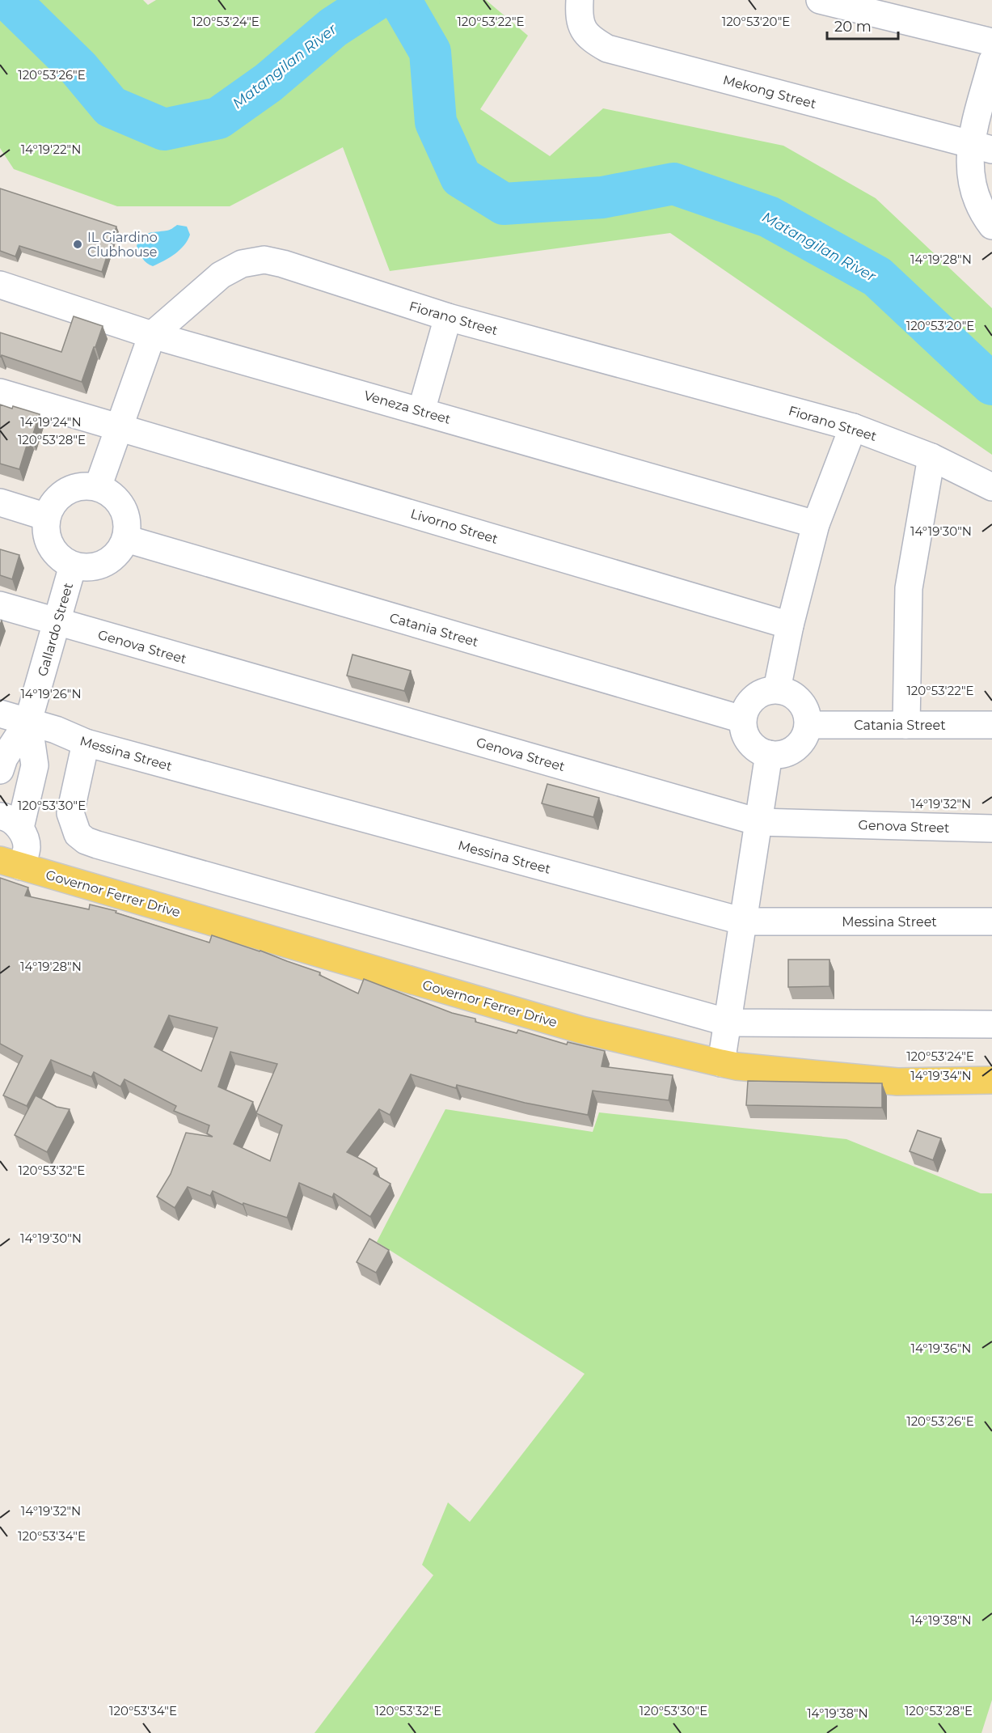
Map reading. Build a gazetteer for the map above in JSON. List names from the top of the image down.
{
  "streets": {
    "main road": ["Governor Ferrer Drive"],
    "street": [
      "Mekong Street",
      "Fiorano Street",
      "Veneza Street",
      "Livorno Street",
      "Gallardo Street",
      "Catania Street",
      "Genova Street",
      "Messina Street"
    ]
  },
  "crossings": [
    ["Fiorano Street", "Veneza Street"],
    ["Fiorano Street", "Livorno Street"],
    ["Fiorano Street", "Gallardo Street"],
    ["Fiorano Street", "Catania Street"],
    ["Gallardo Street", "Catania Street"],
    ["Gallardo Street", "Genova Street"],
    ["Gallardo Street", "Messina Street"]
  ],
  "water": ["Matangilan River"],
  "places": ["IL Giardino Clubhouse"],
  "scale_bar": "20 m",
  "coordinates": [
    "120°53'24\"E",
    "120°53'22\"E",
    "120°53'20\"E",
    "120°53'26\"E",
    "14°19'22\"N",
    "14°19'28\"N",
    "14°19'24\"N",
    "120°53'28\"E",
    "14°19'30\"N",
    "14°19'26\"N",
    "14°19'32\"N",
    "120°53'30\"E",
    "14°19'34\"N",
    "120°53'32\"E",
    "14°19'36\"N",
    "120°53'34\"E",
    "14°19'38\"N"
  ]
}
